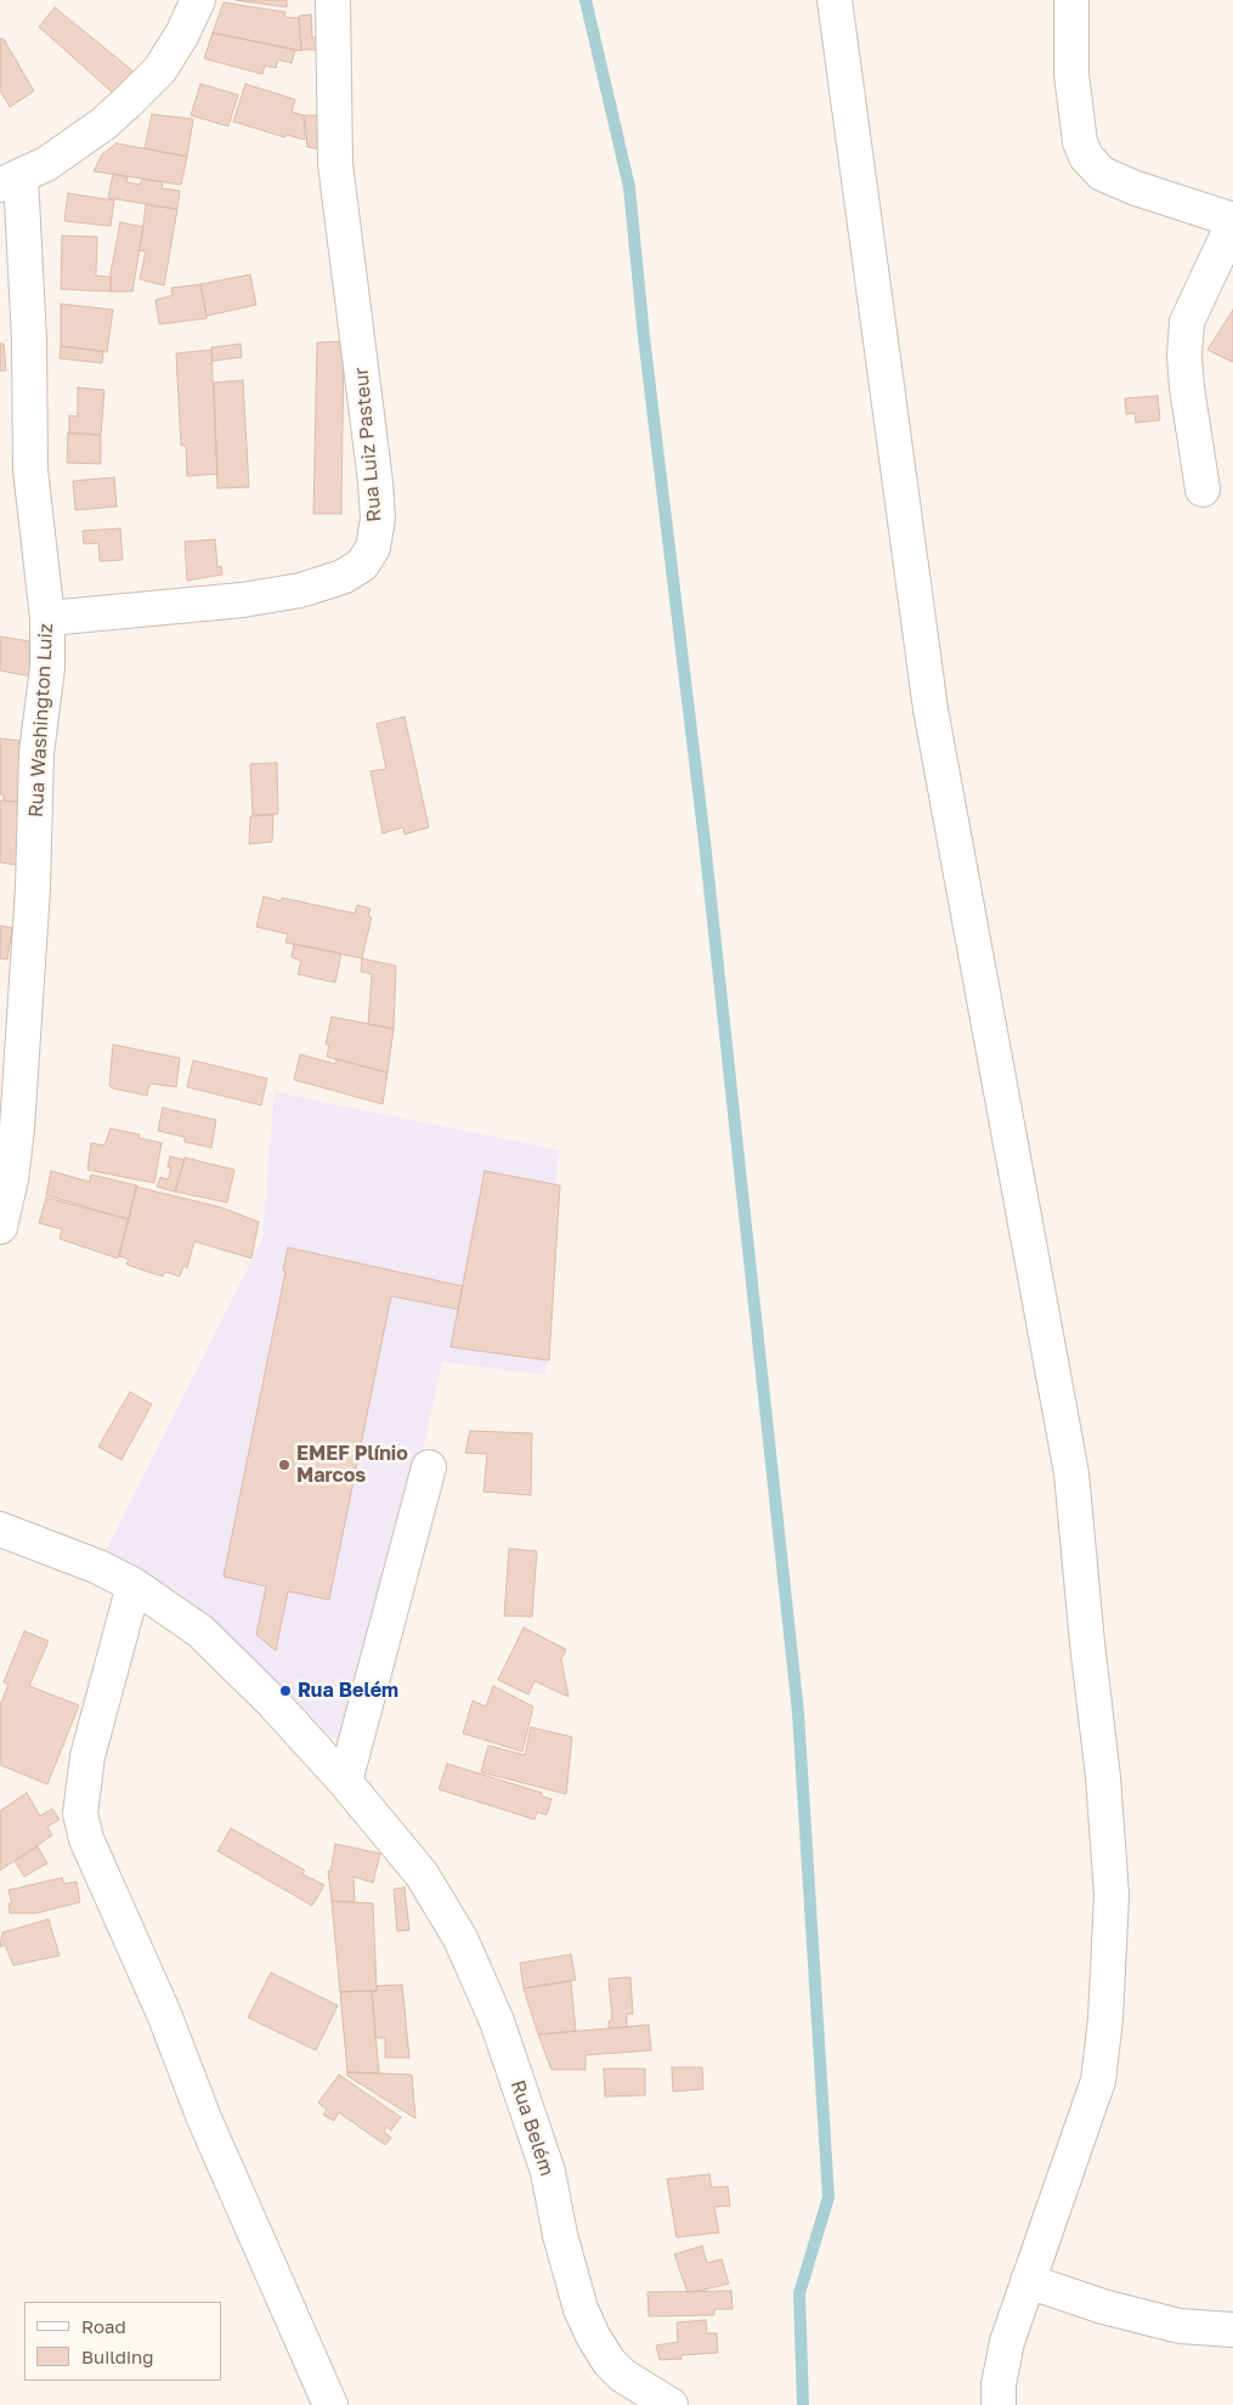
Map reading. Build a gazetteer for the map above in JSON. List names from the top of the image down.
{
  "streets": {
    "street": ["Rua Luiz Pasteur", "Rua Washington Luiz", "Rua Belém"]
  },
  "crossings": [
    ["Rua Luiz Pasteur", "Rua Washington Luiz"]
  ],
  "places": ["EMEF Plínio Marcos", "Rua Belém"],
  "legend": ["Road", "Building"]
}
